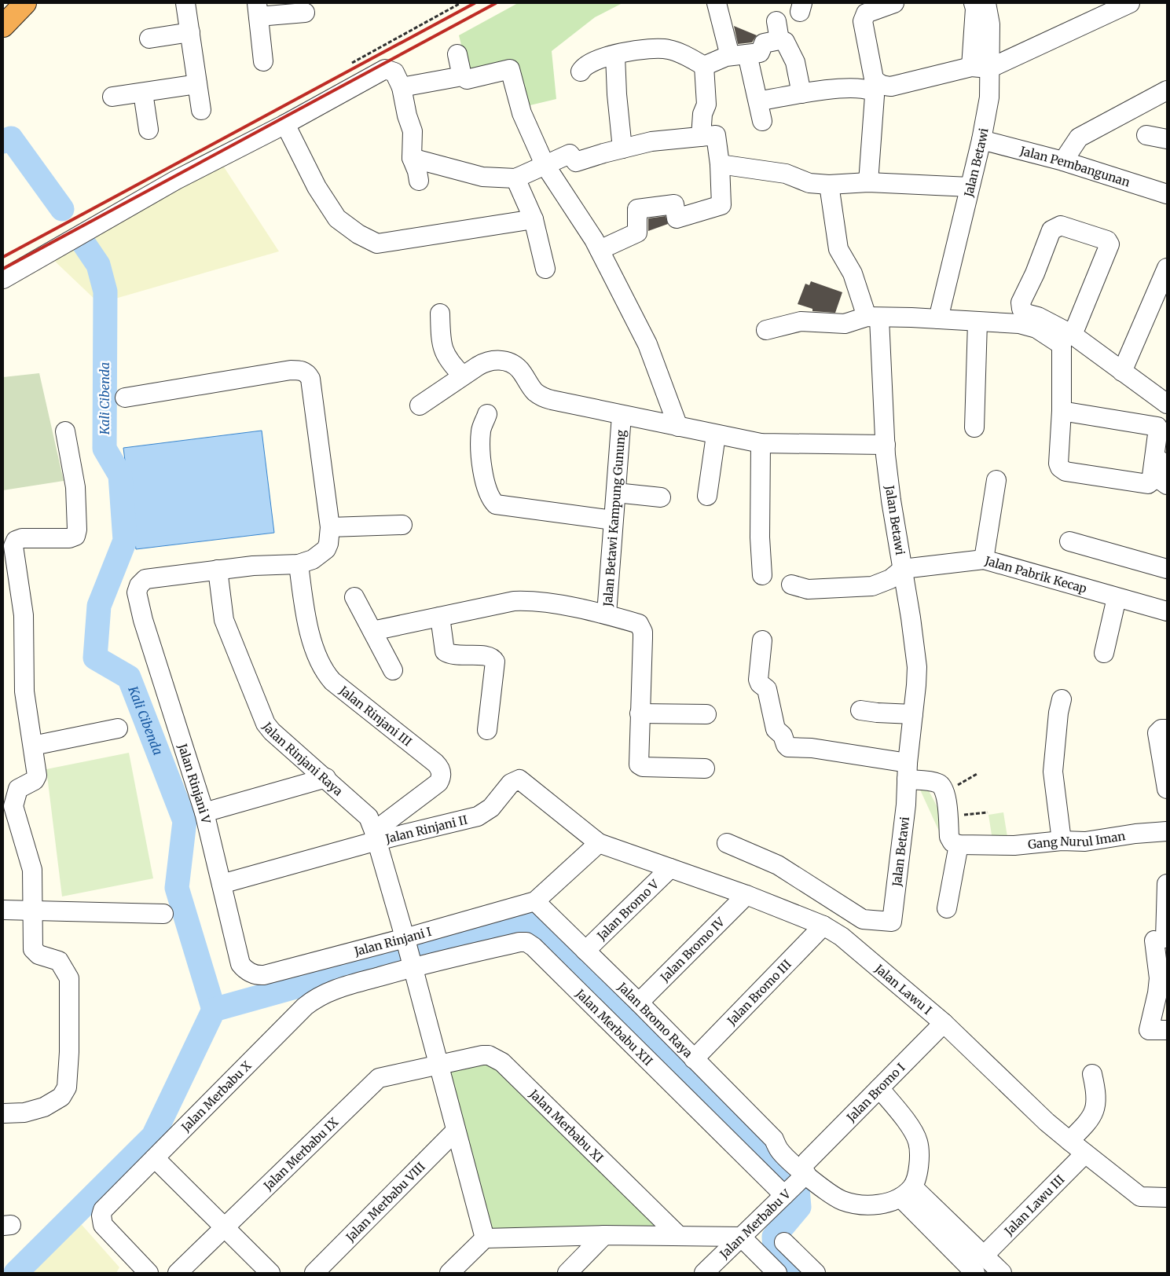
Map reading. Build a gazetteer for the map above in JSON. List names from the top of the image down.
{
  "streets": {
    "street": [
      "Jalan Betawi",
      "Jalan Pembangunan",
      "Jalan Betawi Kampung Gunung",
      "Jalan Pabrik Kecap",
      "Jalan Rinjani III",
      "Jalan Rinjani Raya",
      "Jalan Rinjani V",
      "Jalan Rinjani II",
      "Gang Nurul Iman",
      "Jalan Bromo V",
      "Jalan Rinjani I",
      "Jalan Bromo IV",
      "Jalan Lawu I",
      "Jalan Bromo III",
      "Jalan Bromo Raya",
      "Jalan Merbabu XII",
      "Jalan Bromo I",
      "Jalan Merbabu X",
      "Jalan Merbabu XI",
      "Jalan Merbabu IX",
      "Jalan Merbabu VIII",
      "Jalan Lawu III",
      "Jalan Merbabu V"
    ]
  },
  "crossings": [
    ["Jalan Betawi", "Jalan Pembangunan"],
    ["Jalan Betawi", "Jalan Betawi Kampung Gunung"],
    ["Jalan Betawi", "Jalan Pabrik Kecap"],
    ["Jalan Rinjani III", "Jalan Rinjani Raya"],
    ["Jalan Rinjani III", "Jalan Rinjani II"],
    ["Jalan Rinjani Raya", "Jalan Rinjani V"],
    ["Jalan Rinjani Raya", "Jalan Rinjani II"],
    ["Jalan Rinjani Raya", "Jalan Rinjani I"],
    ["Jalan Rinjani Raya", "Jalan Merbabu XII"],
    ["Jalan Rinjani Raya", "Jalan Merbabu X"],
    ["Jalan Rinjani Raya", "Jalan Merbabu XI"],
    ["Jalan Rinjani Raya", "Jalan Merbabu IX"],
    ["Jalan Rinjani Raya", "Jalan Merbabu VIII"],
    ["Jalan Rinjani V", "Jalan Rinjani II"],
    ["Jalan Rinjani V", "Jalan Rinjani I"],
    ["Jalan Rinjani II", "Jalan Lawu I"],
    ["Jalan Bromo V", "Jalan Lawu I"],
    ["Jalan Bromo V", "Jalan Bromo Raya"],
    ["Jalan Rinjani I", "Jalan Bromo Raya"],
    ["Jalan Rinjani I", "Jalan Merbabu XII"],
    ["Jalan Rinjani I", "Jalan Merbabu X"],
    ["Jalan Bromo IV", "Jalan Lawu I"],
    ["Jalan Bromo IV", "Jalan Bromo Raya"],
    ["Jalan Lawu I", "Jalan Bromo III"],
    ["Jalan Lawu I", "Jalan Bromo I"],
    ["Jalan Lawu I", "Jalan Lawu III"],
    ["Jalan Bromo III", "Jalan Bromo Raya"],
    ["Jalan Bromo Raya", "Jalan Merbabu XII"],
    ["Jalan Bromo Raya", "Jalan Bromo I"],
    ["Jalan Bromo Raya", "Jalan Merbabu V"],
    ["Jalan Merbabu XII", "Jalan Bromo I"],
    ["Jalan Merbabu XII", "Jalan Merbabu X"],
    ["Jalan Merbabu XII", "Jalan Merbabu V"],
    ["Jalan Bromo I", "Jalan Merbabu V"],
    ["Jalan Merbabu XI", "Jalan Merbabu IX"]
  ],
  "water": ["Kali Cibenda"]
}
